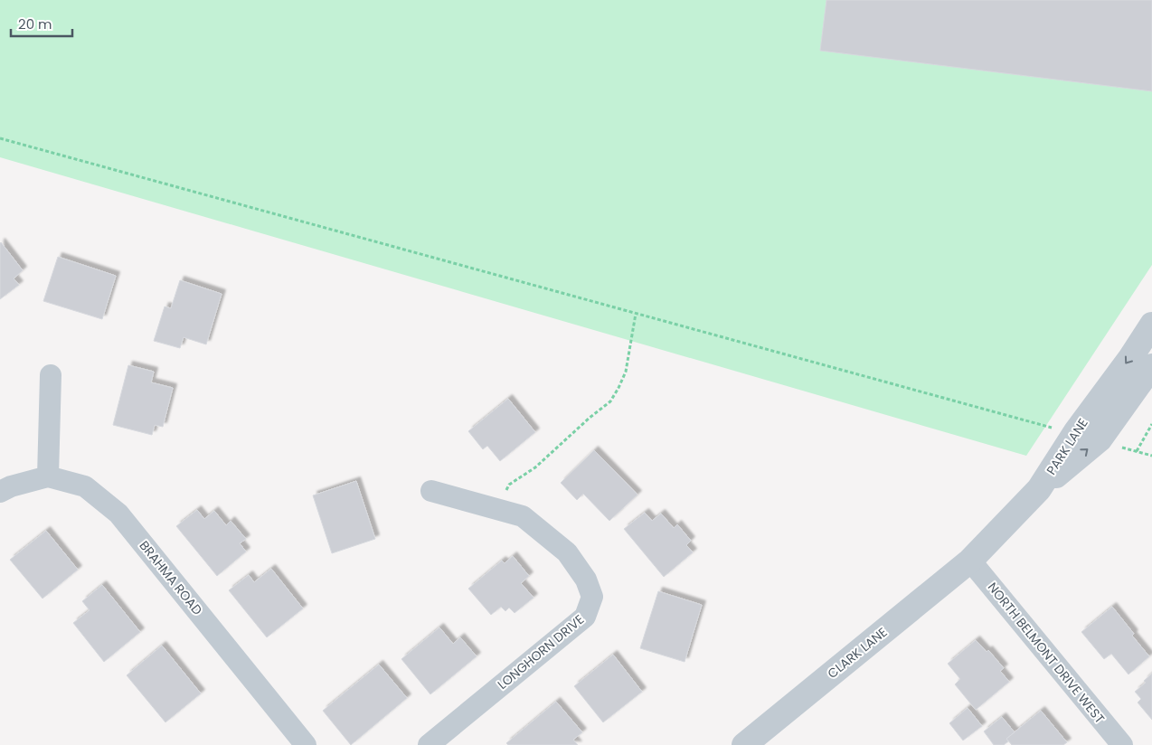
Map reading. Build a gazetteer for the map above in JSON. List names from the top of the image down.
{
  "streets": {
    "street": [
      "PARK LANE",
      "BRAHMA ROAD",
      "LONGHORN DRIVE",
      "CLARK LANE",
      "NORTH BELMONT DRIVE WEST"
    ]
  },
  "crossings": [
    ["PARK LANE", "CLARK LANE"],
    ["PARK LANE", "NORTH BELMONT DRIVE WEST"],
    ["CLARK LANE", "NORTH BELMONT DRIVE WEST"]
  ],
  "scale_bar": "20 m"
}
